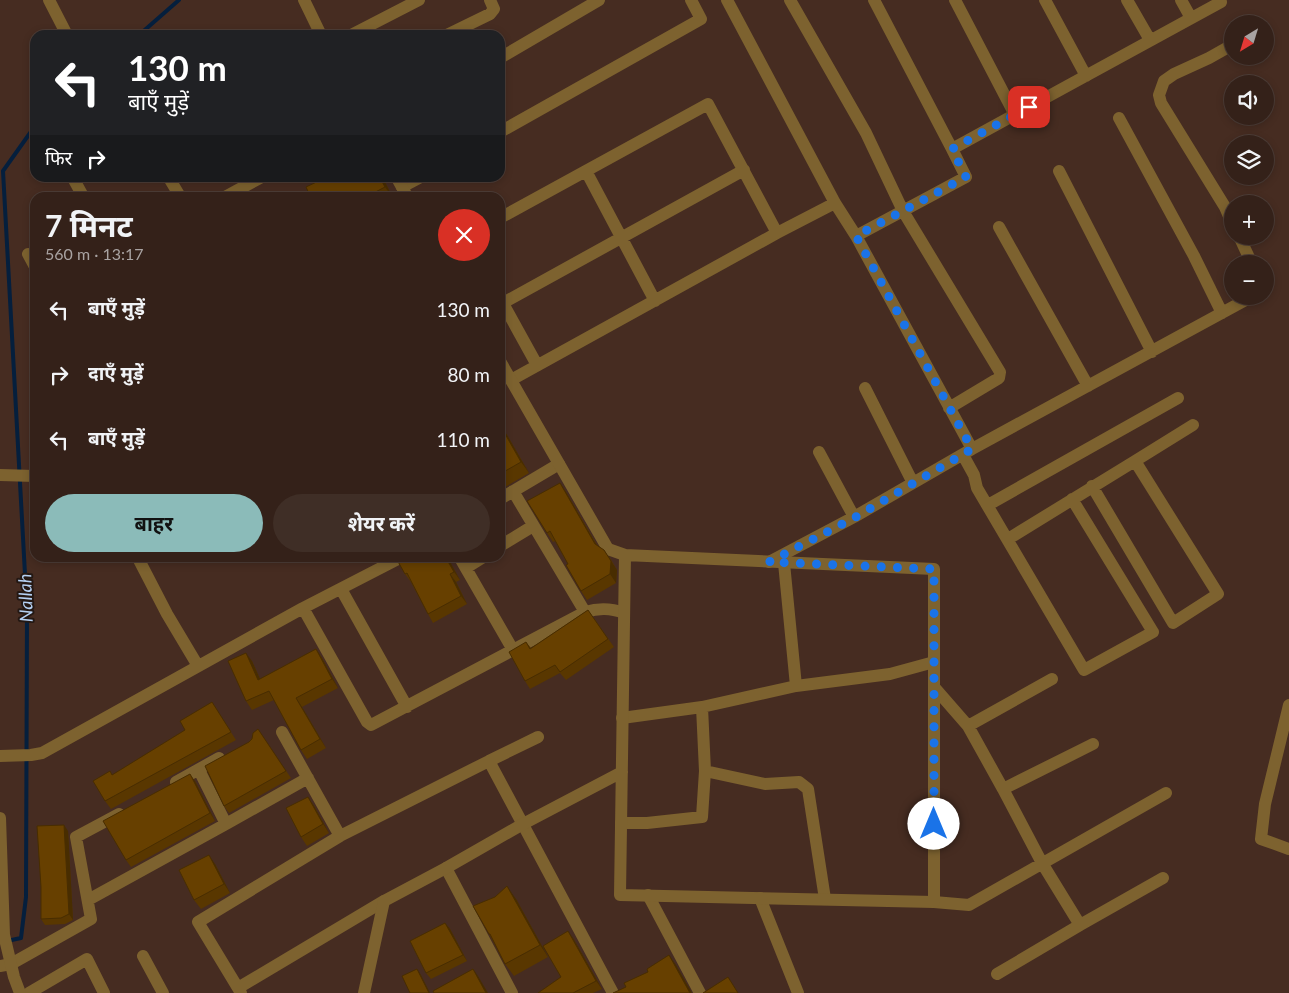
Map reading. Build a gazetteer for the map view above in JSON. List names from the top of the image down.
{
  "water": ["Nallah"],
  "north": "bottom left",
  "page": {
    "map_buttons": ["+", "−"],
    "turn": ["130 m", "बाएँ मुड़ें"],
    "then": "फिर",
    "heading": ["7 मिनट", "560 m · 13:17"],
    "list": [
      {
        "name": "बाएँ मुड़ें",
        "value": "130 m"
      },
      {
        "name": "दाएँ मुड़ें",
        "value": "80 m"
      },
      {
        "name": "बाएँ मुड़ें",
        "value": "110 m"
      }
    ],
    "buttons": ["बाहर", "शेयर करें"]
  }
}
